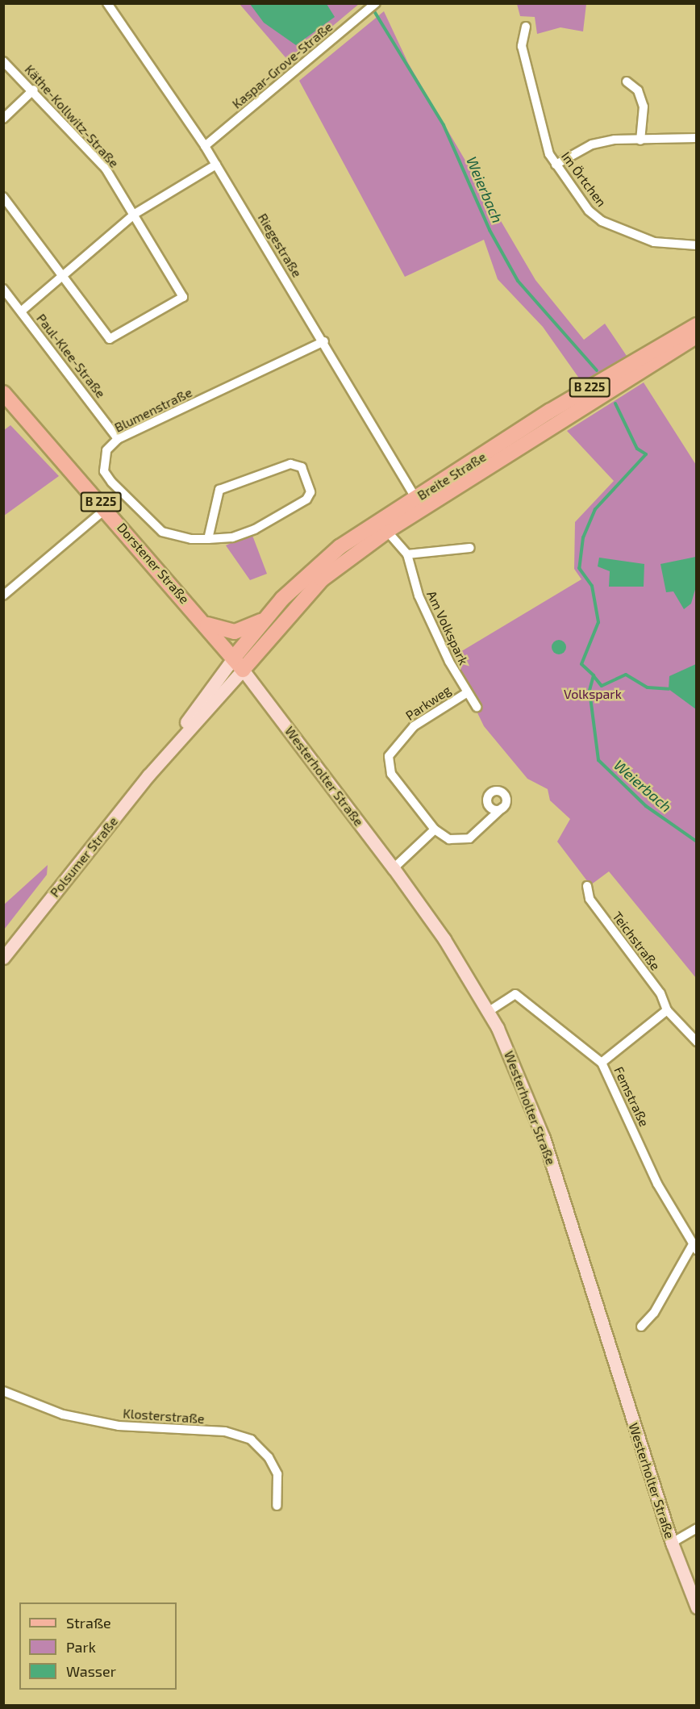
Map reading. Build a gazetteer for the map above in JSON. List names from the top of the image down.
{
  "streets": {
    "main road": [
      "B 225",
      "Breite Straße",
      "Dorstener Straße",
      "Westerholter Straße",
      "Polsumer Straße"
    ],
    "street": [
      "Kaspar-Grove-Straße",
      "Käthe-Kollwitz-Straße",
      "Im Örtchen",
      "Riegestraße",
      "Paul-Klee-Straße",
      "Blumenstraße",
      "Am Volkspark",
      "Parkweg",
      "Teichstraße",
      "Femstraße",
      "Klosterstraße"
    ]
  },
  "crossings": [
    ["Kaspar-Grove-Straße", "Riegestraße"],
    ["Riegestraße", "Blumenstraße"],
    ["Riegestraße", "Breite Straße"],
    ["Paul-Klee-Straße", "Blumenstraße"],
    ["Breite Straße", "Dorstener Straße"],
    ["Breite Straße", "Am Volkspark"],
    ["Breite Straße", "Westerholter Straße"],
    ["Breite Straße", "Polsumer Straße"],
    ["Dorstener Straße", "Westerholter Straße"],
    ["Dorstener Straße", "Polsumer Straße"],
    ["Am Volkspark", "Parkweg"],
    ["Westerholter Straße", "Polsumer Straße"],
    ["Westerholter Straße", "Femstraße"]
  ],
  "water": ["Weierbach"],
  "parks": ["Volkspark"],
  "legend": ["Straße", "Park", "Wasser"]
}
